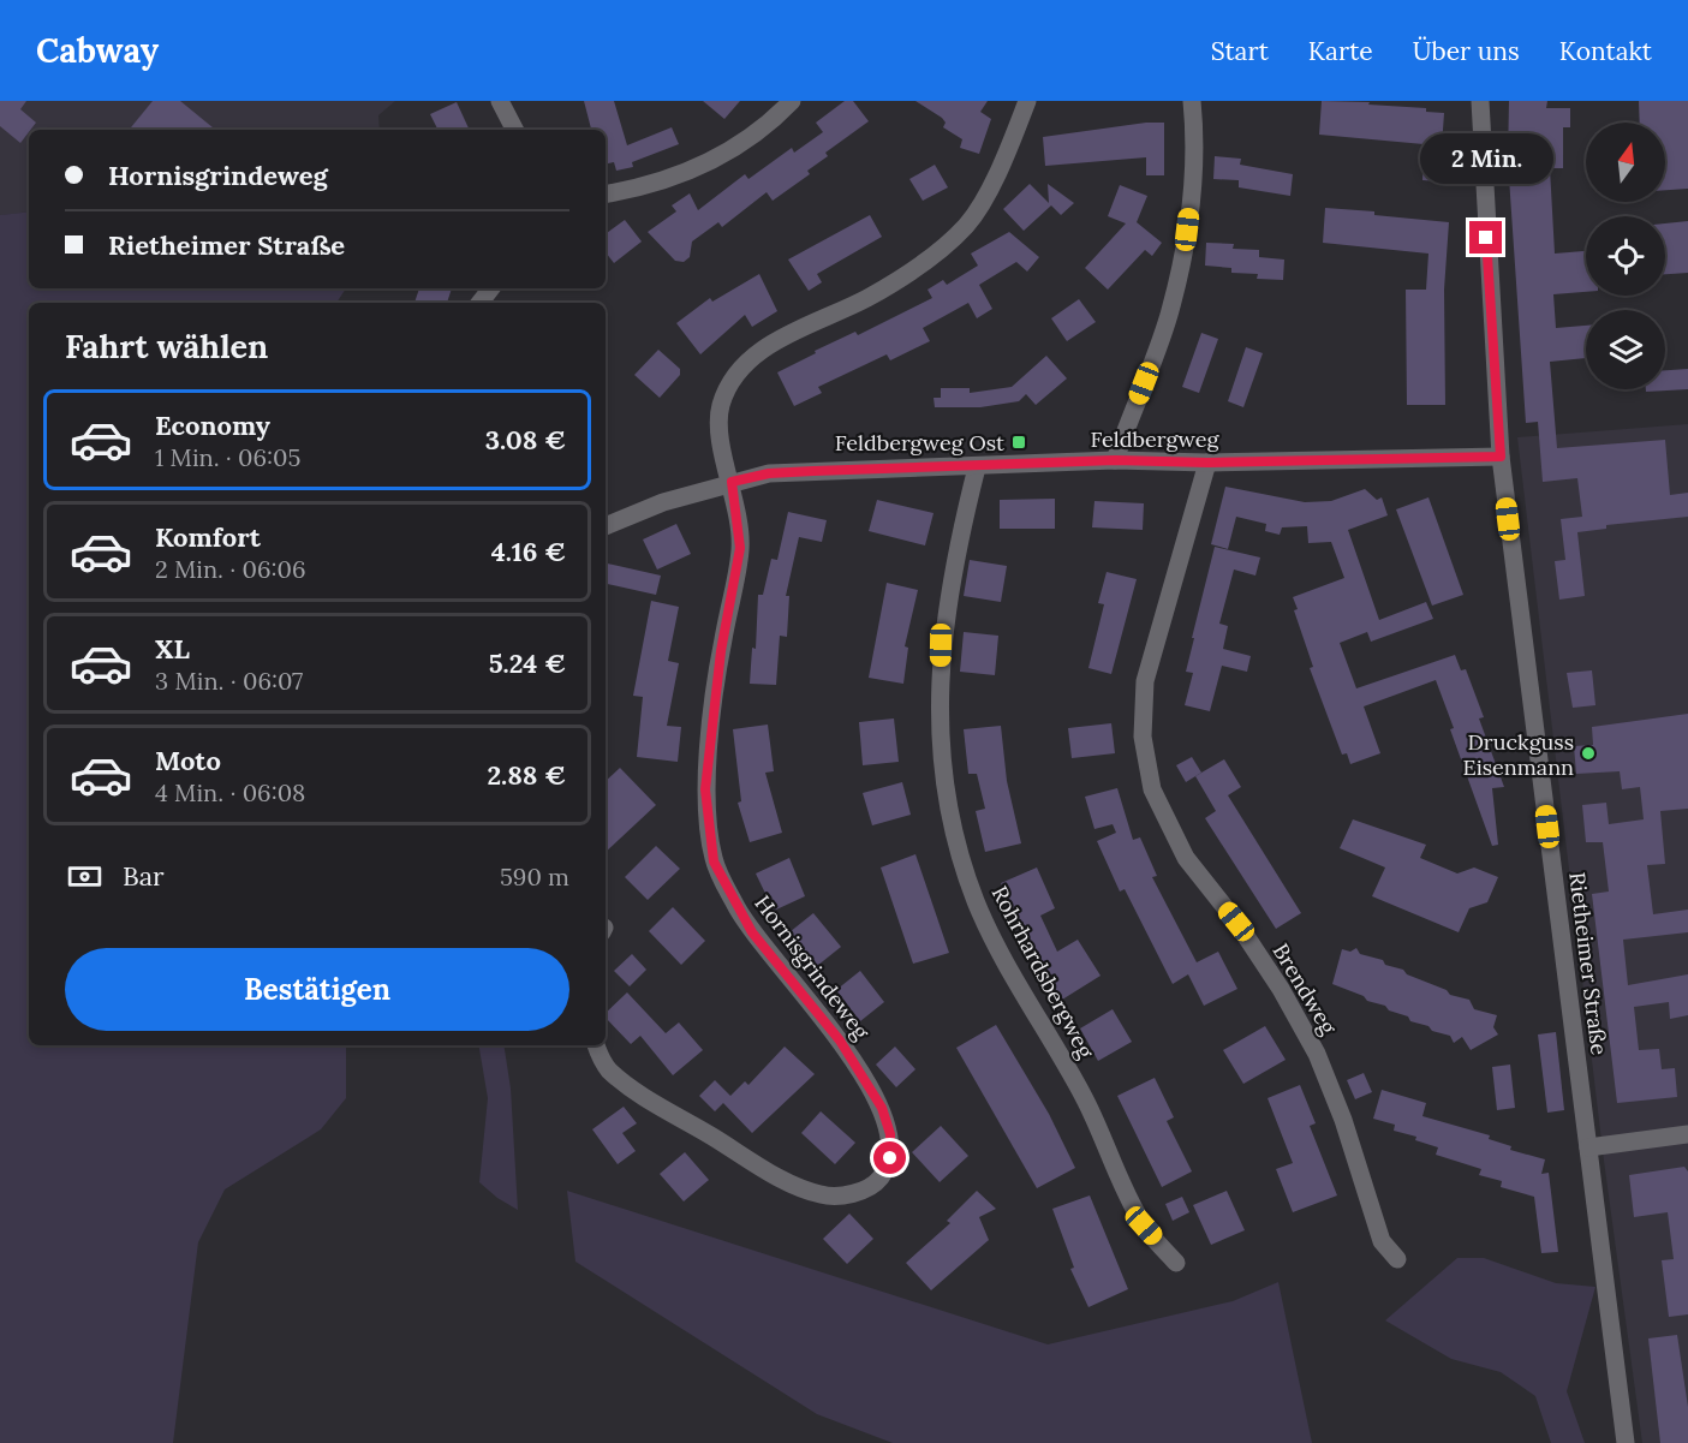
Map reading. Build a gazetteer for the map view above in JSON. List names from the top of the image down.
{
  "streets": {
    "street": [
      "Feldbergweg",
      "Rietheimer Straße",
      "Hornisgrindeweg",
      "Rohrhardsbergweg",
      "Brendweg"
    ]
  },
  "crossings": [
    ["Feldbergweg", "Rietheimer Straße"],
    ["Feldbergweg", "Hornisgrindeweg"],
    ["Feldbergweg", "Rohrhardsbergweg"],
    ["Feldbergweg", "Brendweg"]
  ],
  "places": {
    "transit": ["Feldbergweg Ost"],
    "other": ["Druckguss Eisenmann"]
  },
  "north": "top",
  "page": {
    "header": "Cabway",
    "nav": [
      "Start",
      "Karte",
      "Über uns",
      "Kontakt"
    ],
    "banner": ["Hornisgrindeweg", "Rietheimer Straße"],
    "bubble": "2 Min.",
    "heading": "Fahrt wählen",
    "list": [
      {
        "name": "Economy",
        "note": "1 Min. · 06:05",
        "value": "3.08 €"
      },
      {
        "name": "Komfort",
        "note": "2 Min. · 06:06",
        "value": "4.16 €"
      },
      {
        "name": "XL",
        "note": "3 Min. · 06:07",
        "value": "5.24 €"
      },
      {
        "name": "Moto",
        "note": "4 Min. · 06:08",
        "value": "2.88 €"
      }
    ],
    "pay": ["Bar", "590 m"],
    "buttons": "Bestätigen"
  }
}
